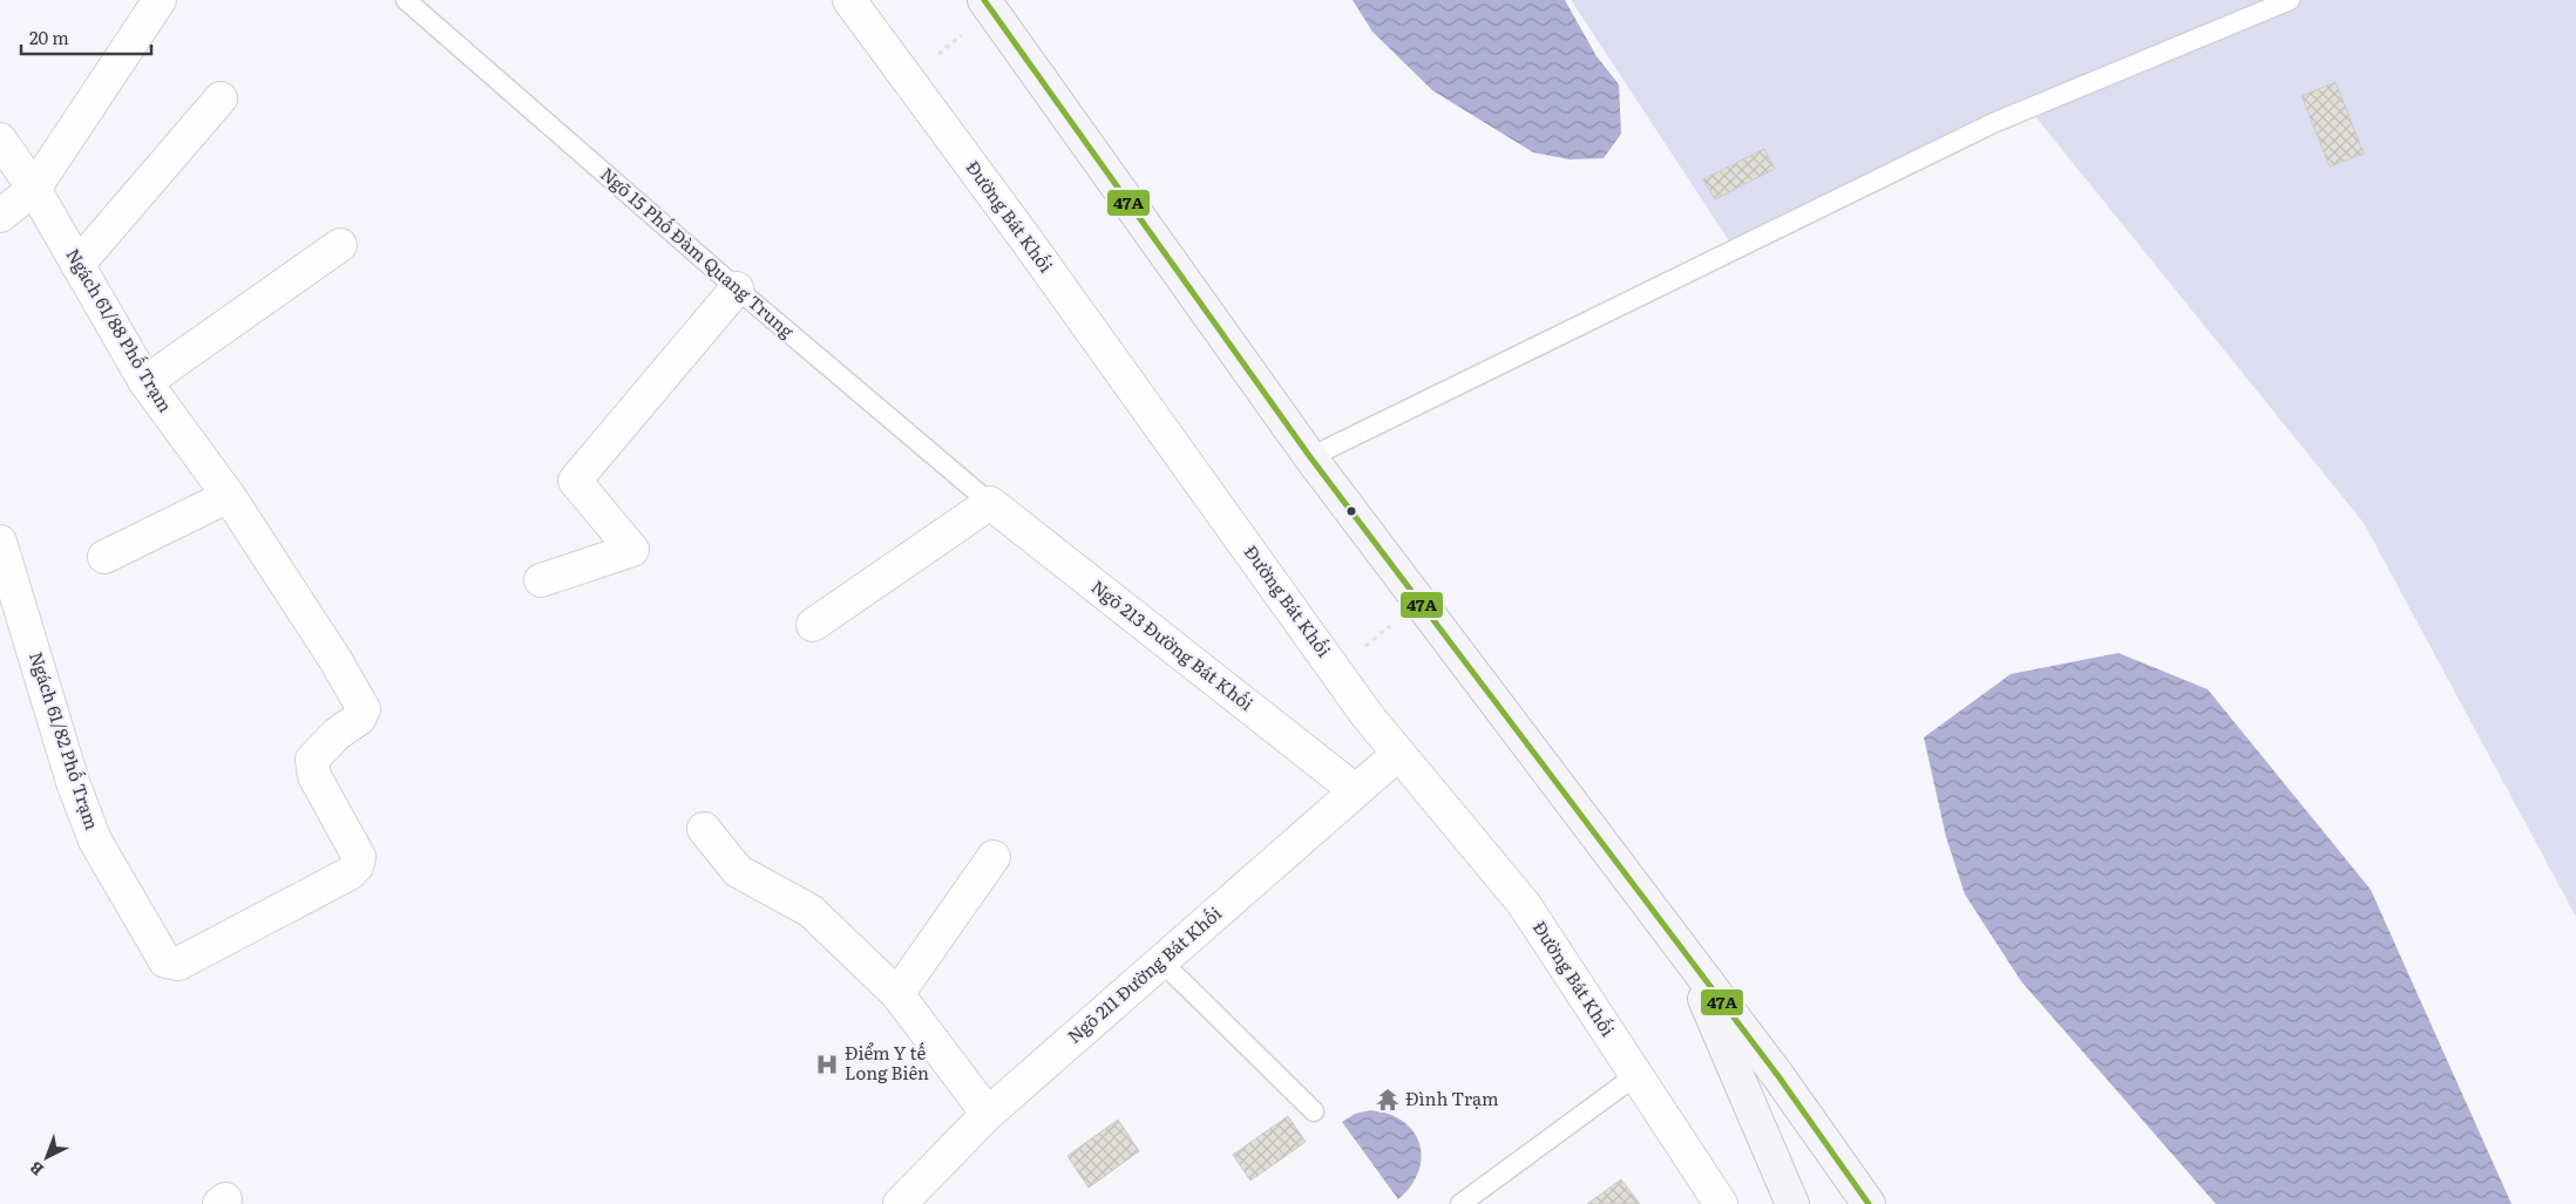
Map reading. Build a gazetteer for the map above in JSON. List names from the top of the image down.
{
  "streets": {
    "street": [
      "Đường Bát Khối",
      "Ngách 61/88 Phố Trạm",
      "Ngõ 213 Đường Bát Khối",
      "Ngách 61/82 Phố Trạm",
      "Ngõ 211 Đường Bát Khối"
    ],
    "lane": ["Ngõ 15 Phố Đàm Quang Trung"]
  },
  "crossings": [
    ["Đường Bát Khối", "Ngõ 211 Đường Bát Khối"],
    ["Ngõ 15 Phố Đàm Quang Trung", "Ngõ 213 Đường Bát Khối"],
    ["Ngách 61/88 Phố Trạm", "Ngách 61/82 Phố Trạm"],
    ["Ngõ 213 Đường Bát Khối", "Ngõ 211 Đường Bát Khối"]
  ],
  "places": {
    "hospital": ["Điểm Y tế Long Biên"],
    "temple": ["Đình Trạm"]
  },
  "lines": ["transit line 47A"],
  "scale_bar": "20 m",
  "north": "bottom left"
}
